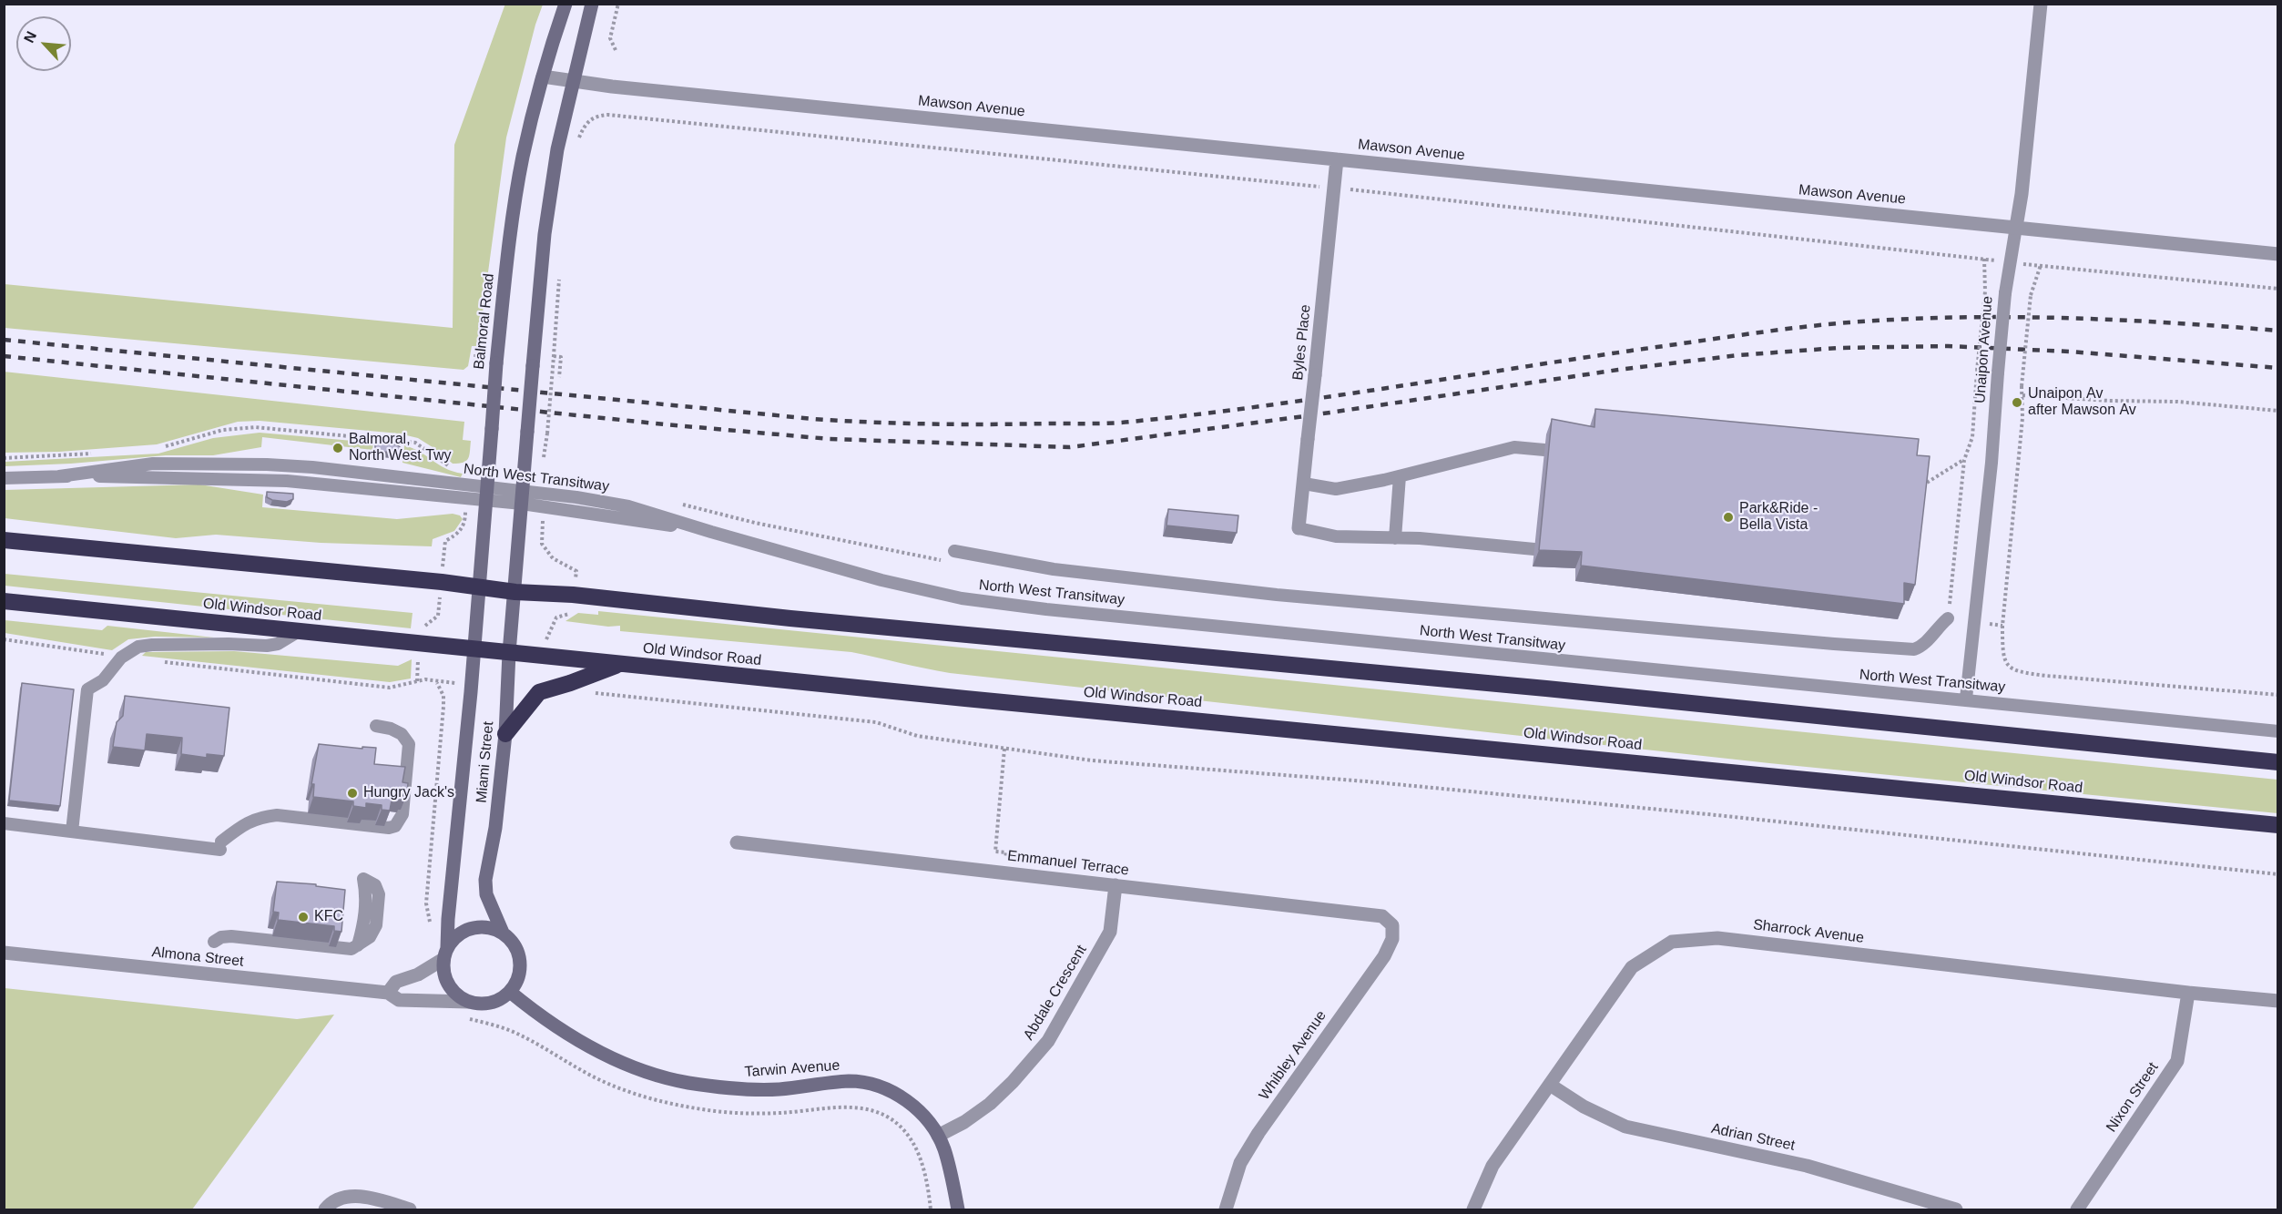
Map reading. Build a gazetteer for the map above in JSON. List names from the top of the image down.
{
  "streets": {
    "highway": ["Old Windsor Road"],
    "street": [
      "Mawson Avenue",
      "Balmoral Road",
      "Byles Place",
      "Unaipon Avenue",
      "Miami Street",
      "Emmanuel Terrace",
      "Sharrock Avenue",
      "Almona Street",
      "Abdale Crescent",
      "Whibley Avenue",
      "Tarwin Avenue",
      "Nixon Street",
      "Adrian Street"
    ],
    "lane": ["North West Transitway"]
  },
  "crossings": [
    ["Mawson Avenue", "Balmoral Road"],
    ["Mawson Avenue", "Byles Place"],
    ["Mawson Avenue", "Unaipon Avenue"],
    ["Balmoral Road", "North West Transitway"],
    ["Balmoral Road", "Old Windsor Road"],
    ["Balmoral Road", "Miami Street"],
    ["Unaipon Avenue", "North West Transitway"],
    ["Old Windsor Road", "Miami Street"],
    ["Miami Street", "Almona Street"],
    ["Miami Street", "Tarwin Avenue"],
    ["Emmanuel Terrace", "Abdale Crescent"],
    ["Emmanuel Terrace", "Whibley Avenue"],
    ["Sharrock Avenue", "Nixon Street"],
    ["Sharrock Avenue", "Adrian Street"],
    ["Almona Street", "Tarwin Avenue"],
    ["Abdale Crescent", "Tarwin Avenue"]
  ],
  "places": [
    "Unaipon Av after Mawson Av",
    "Balmoral, North West Twy",
    "Park&Ride - Bella Vista",
    "Hungry Jack's",
    "KFC"
  ],
  "north": "top left"
}
